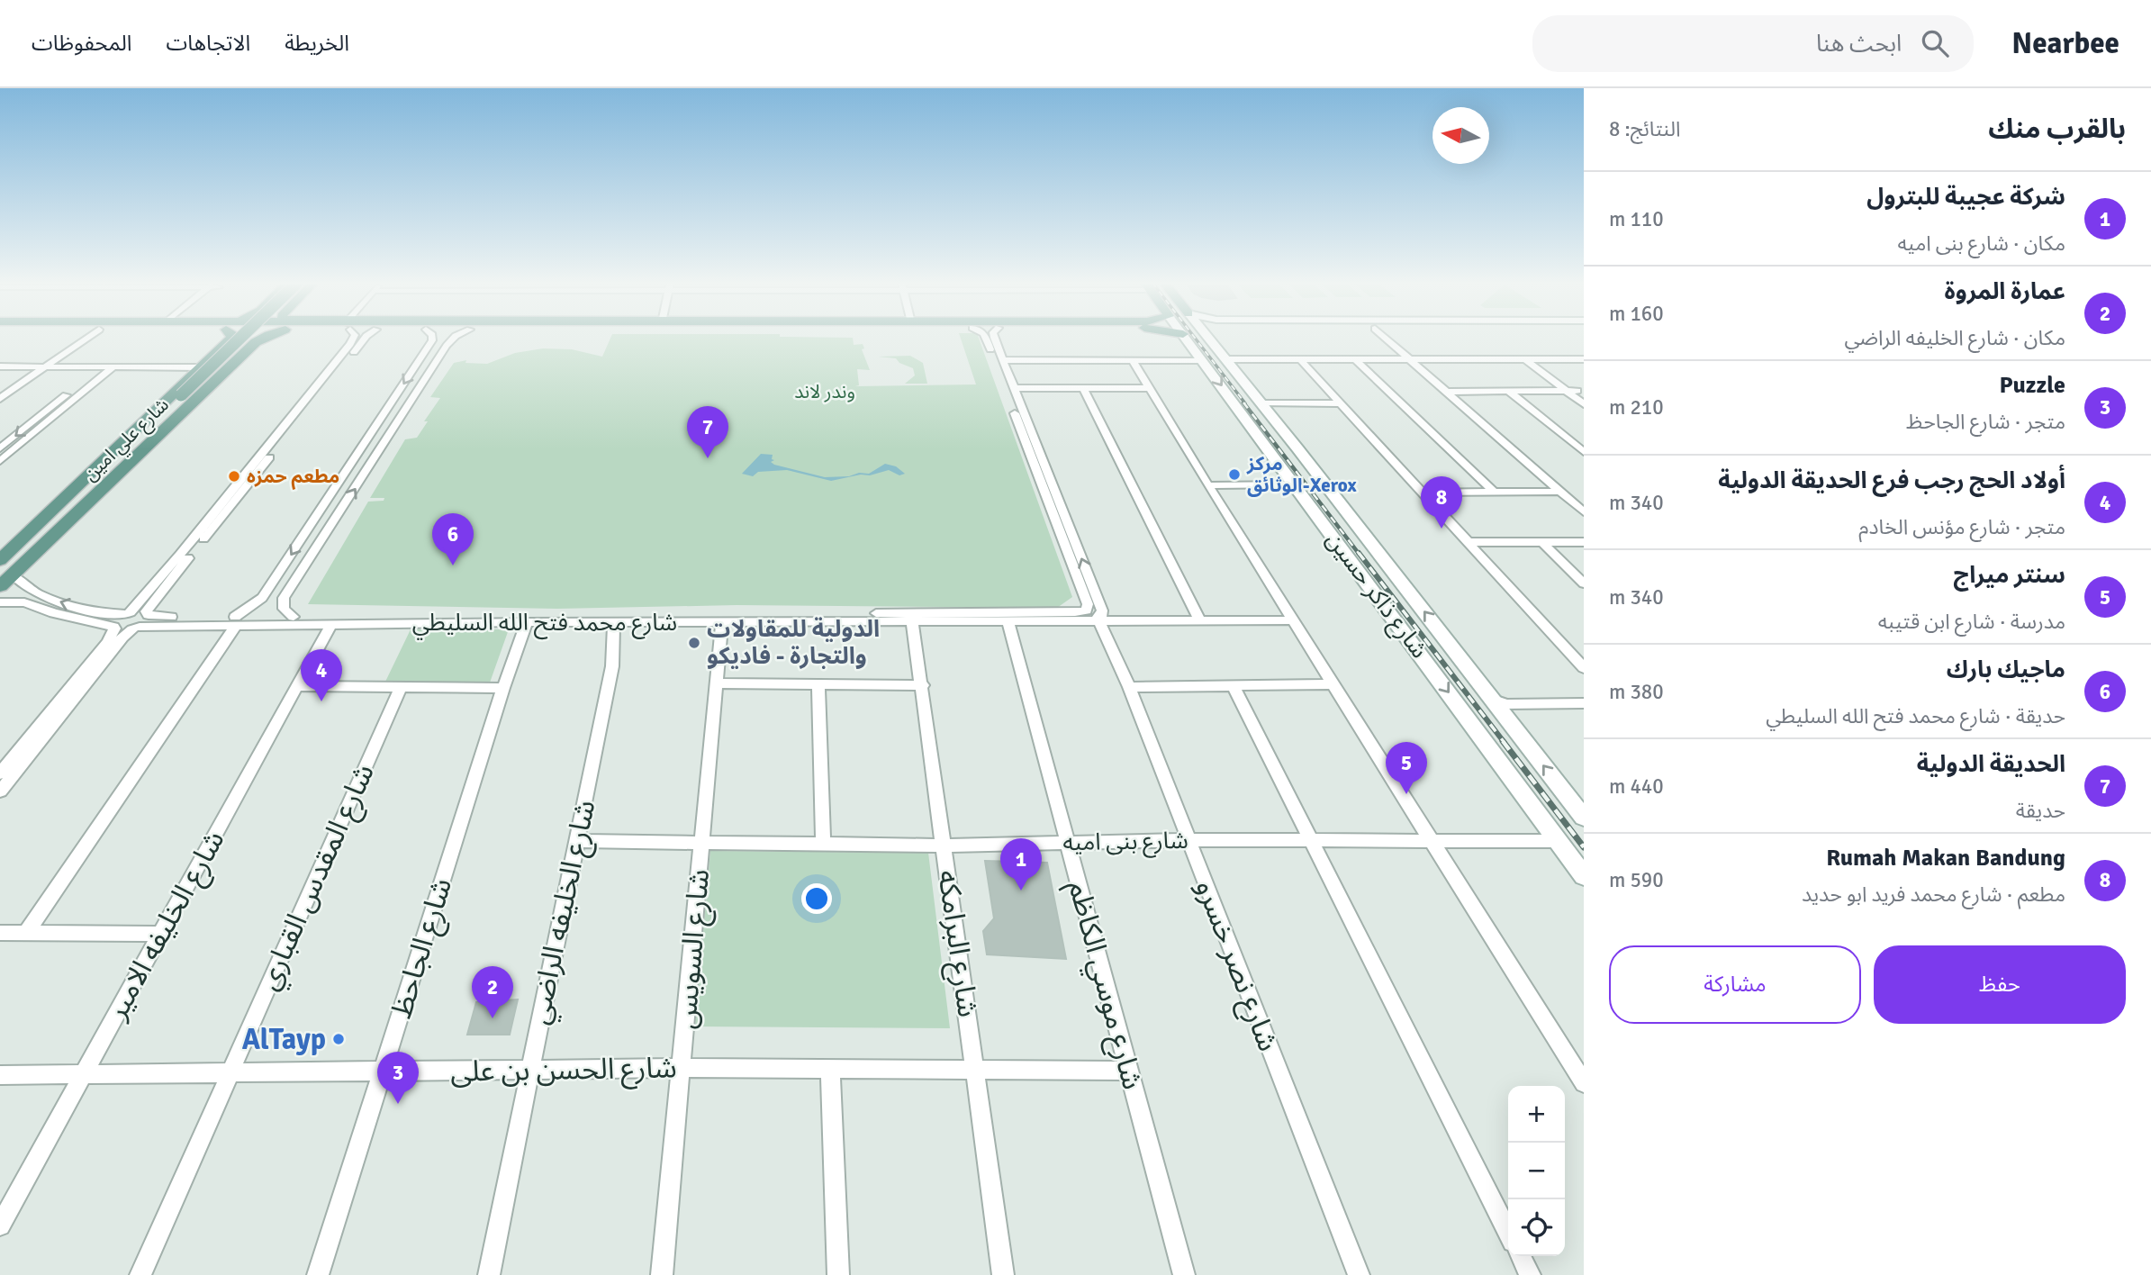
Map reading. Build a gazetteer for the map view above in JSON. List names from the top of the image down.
{
  "streets": {
    "main road": ["شارع علي امين", "شارع ذاكر حسين"],
    "street": [
      "شارع محمد فتح الله السليطي",
      "شارع بنى اميه",
      "شارع المقدس القباري",
      "شارع الخليفه الراضي",
      "شارع الخليفه الامير",
      "شارع البرامكه",
      "شارع الجاحظ",
      "شارع السويس",
      "شارع نصر خسرو",
      "شارع موسي الكاظم",
      "شارع الحسن بن على"
    ]
  },
  "crossings": [
    ["شارع ذاكر حسين", "شارع بنى اميه"],
    ["شارع محمد فتح الله السليطي", "شارع الخليفه الراضي"],
    ["شارع محمد فتح الله السليطي", "شارع الخليفه الامير"],
    ["شارع محمد فتح الله السليطي", "شارع البرامكه"],
    ["شارع محمد فتح الله السليطي", "شارع الجاحظ"],
    ["شارع محمد فتح الله السليطي", "شارع السويس"],
    ["شارع محمد فتح الله السليطي", "شارع نصر خسرو"],
    ["شارع محمد فتح الله السليطي", "شارع موسي الكاظم"],
    ["شارع بنى اميه", "شارع الخليفه الراضي"],
    ["شارع بنى اميه", "شارع البرامكه"],
    ["شارع بنى اميه", "شارع السويس"],
    ["شارع بنى اميه", "شارع نصر خسرو"],
    ["شارع بنى اميه", "شارع موسي الكاظم"],
    ["شارع المقدس القباري", "شارع الحسن بن على"],
    ["شارع الخليفه الراضي", "شارع الحسن بن على"],
    ["شارع الخليفه الامير", "شارع الحسن بن على"],
    ["شارع البرامكه", "شارع الحسن بن على"],
    ["شارع الجاحظ", "شارع الحسن بن على"],
    ["شارع السويس", "شارع الحسن بن على"],
    ["شارع موسي الكاظم", "شارع الحسن بن على"]
  ],
  "parks": ["وندر لاند"],
  "places": [
    "مركز الوثائق-Xerox",
    "مطعم حمزه",
    "الدولية للمقاولات والتجارة - فاديكو",
    "AlTayp"
  ],
  "north": "left",
  "page": {
    "header": "Nearbee",
    "search": "ابحث هنا",
    "nav": ["الخريطة", "الاتجاهات", "المحفوظات"],
    "heading": ["بالقرب منك", "النتائج: 8"],
    "list": [
      {
        "mark": "1",
        "name": "شركة عجيبة للبترول",
        "note": "مكان · شارع بنى اميه",
        "value": "110 m"
      },
      {
        "mark": "2",
        "name": "عمارة المروة",
        "note": "مكان · شارع الخليفه الراضي",
        "value": "160 m"
      },
      {
        "mark": "3",
        "name": "Puzzle",
        "note": "متجر · شارع الجاحظ",
        "value": "210 m"
      },
      {
        "mark": "4",
        "name": "أولاد الحج رجب فرع الحديقة الدولية",
        "note": "متجر · شارع مؤنس الخادم",
        "value": "340 m"
      },
      {
        "mark": "5",
        "name": "سنتر ميراج",
        "note": "مدرسة · شارع ابن قتيبه",
        "value": "340 m"
      },
      {
        "mark": "6",
        "name": "ماجيك بارك",
        "note": "حديقة · شارع محمد فتح الله السليطي",
        "value": "380 m"
      },
      {
        "mark": "7",
        "name": "الحديقة الدولية",
        "note": "حديقة",
        "value": "440 m"
      },
      {
        "mark": "8",
        "name": "Rumah Makan Bandung",
        "note": "مطعم · شارع محمد فريد ابو حديد",
        "value": "590 m"
      }
    ],
    "pins": [
      "7",
      "8",
      "6",
      "4",
      "5",
      "1",
      "2",
      "3"
    ],
    "buttons": ["حفظ", "مشاركة"],
    "map_buttons": ["+", "−"]
  }
}
